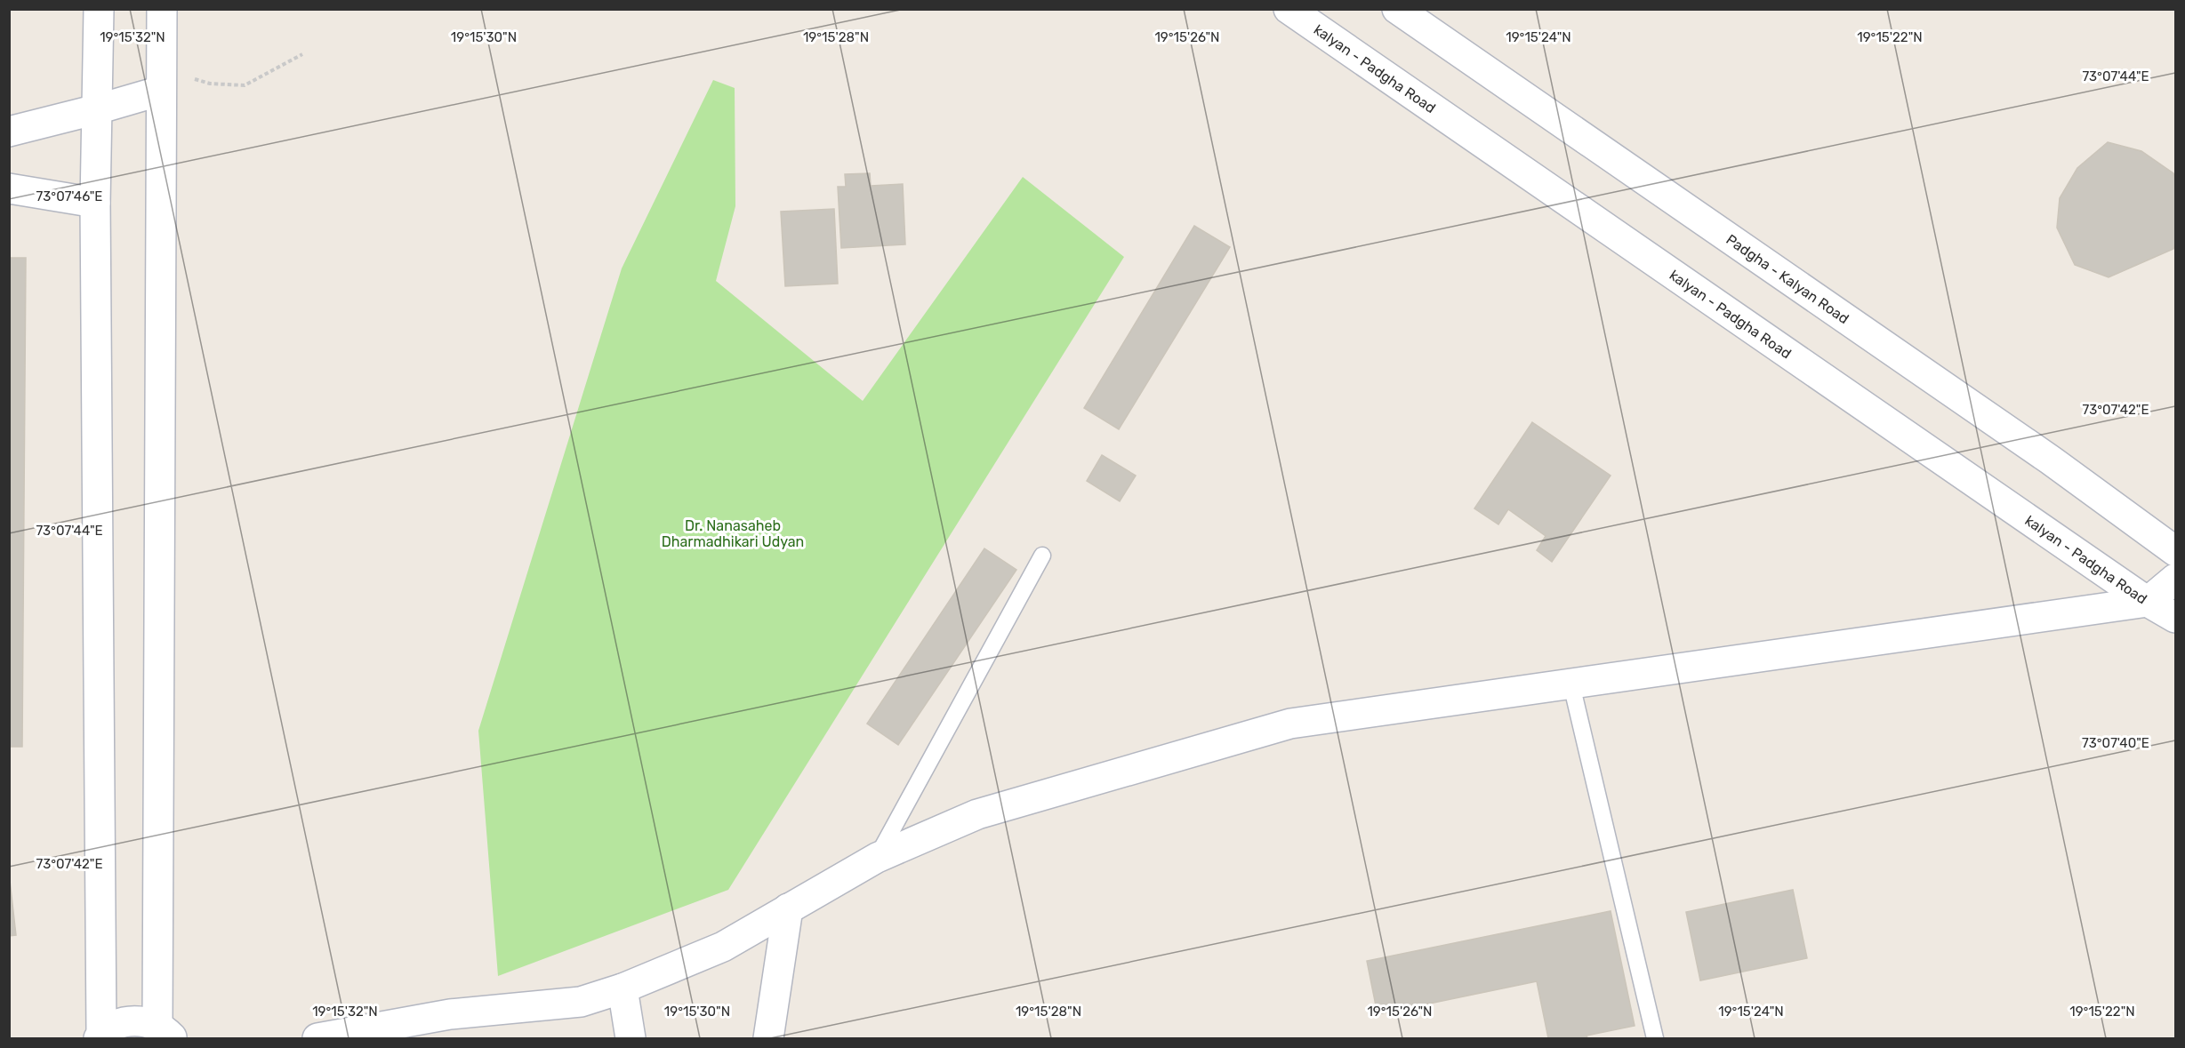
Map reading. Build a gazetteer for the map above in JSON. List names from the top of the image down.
{
  "streets": {
    "street": ["kalyan - Padgha Road", "Padgha - Kalyan Road"]
  },
  "parks": ["Dr. Nanasaheb Dharmadhikari Udyan"],
  "coordinates": [
    "19°15'32\"N",
    "19°15'30\"N",
    "19°15'28\"N",
    "19°15'26\"N",
    "19°15'24\"N",
    "19°15'22\"N",
    "73°07'44\"E",
    "73°07'46\"E",
    "73°07'42\"E",
    "73°07'40\"E"
  ]
}
